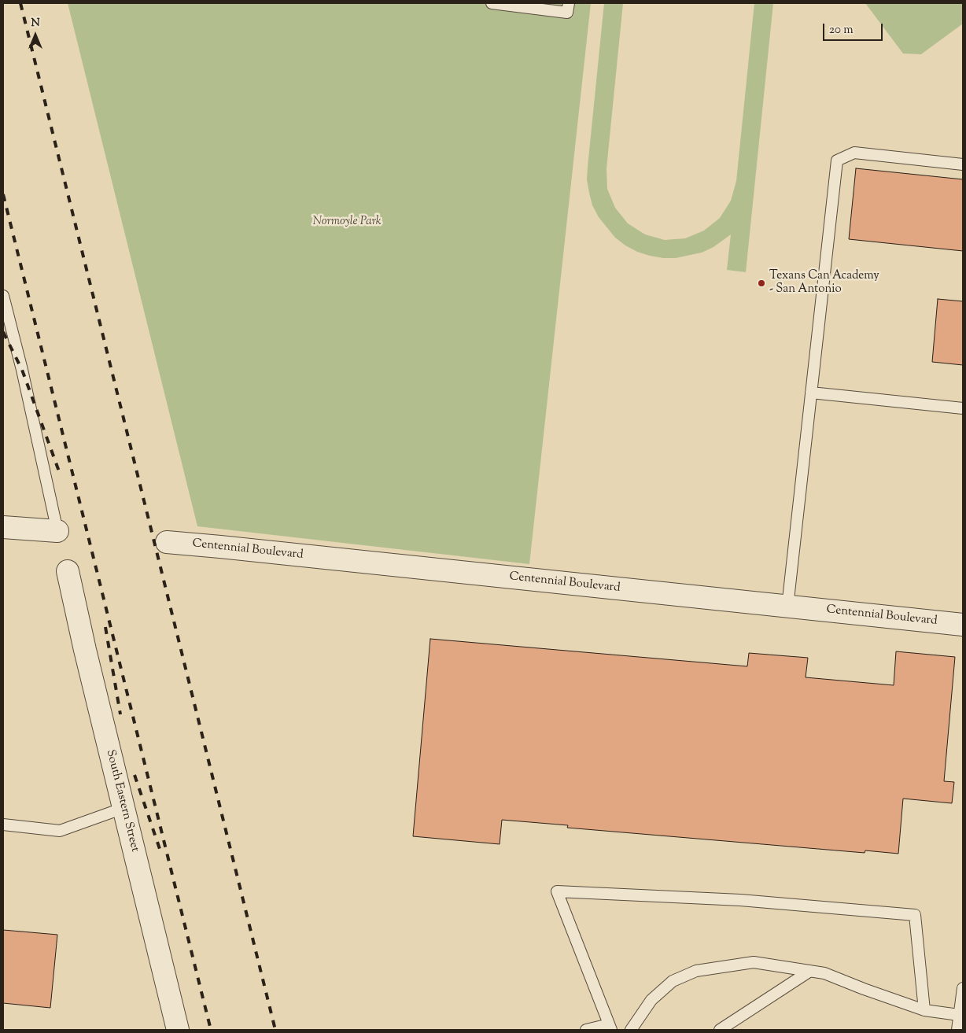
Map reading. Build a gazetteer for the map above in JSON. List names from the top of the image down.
{
  "streets": {
    "street": ["Centennial Boulevard", "South Eastern Street"]
  },
  "parks": ["Normoyle Park"],
  "places": ["Texans Can Academy - San Antonio"],
  "scale_bar": "20 m",
  "north": "top"
}
